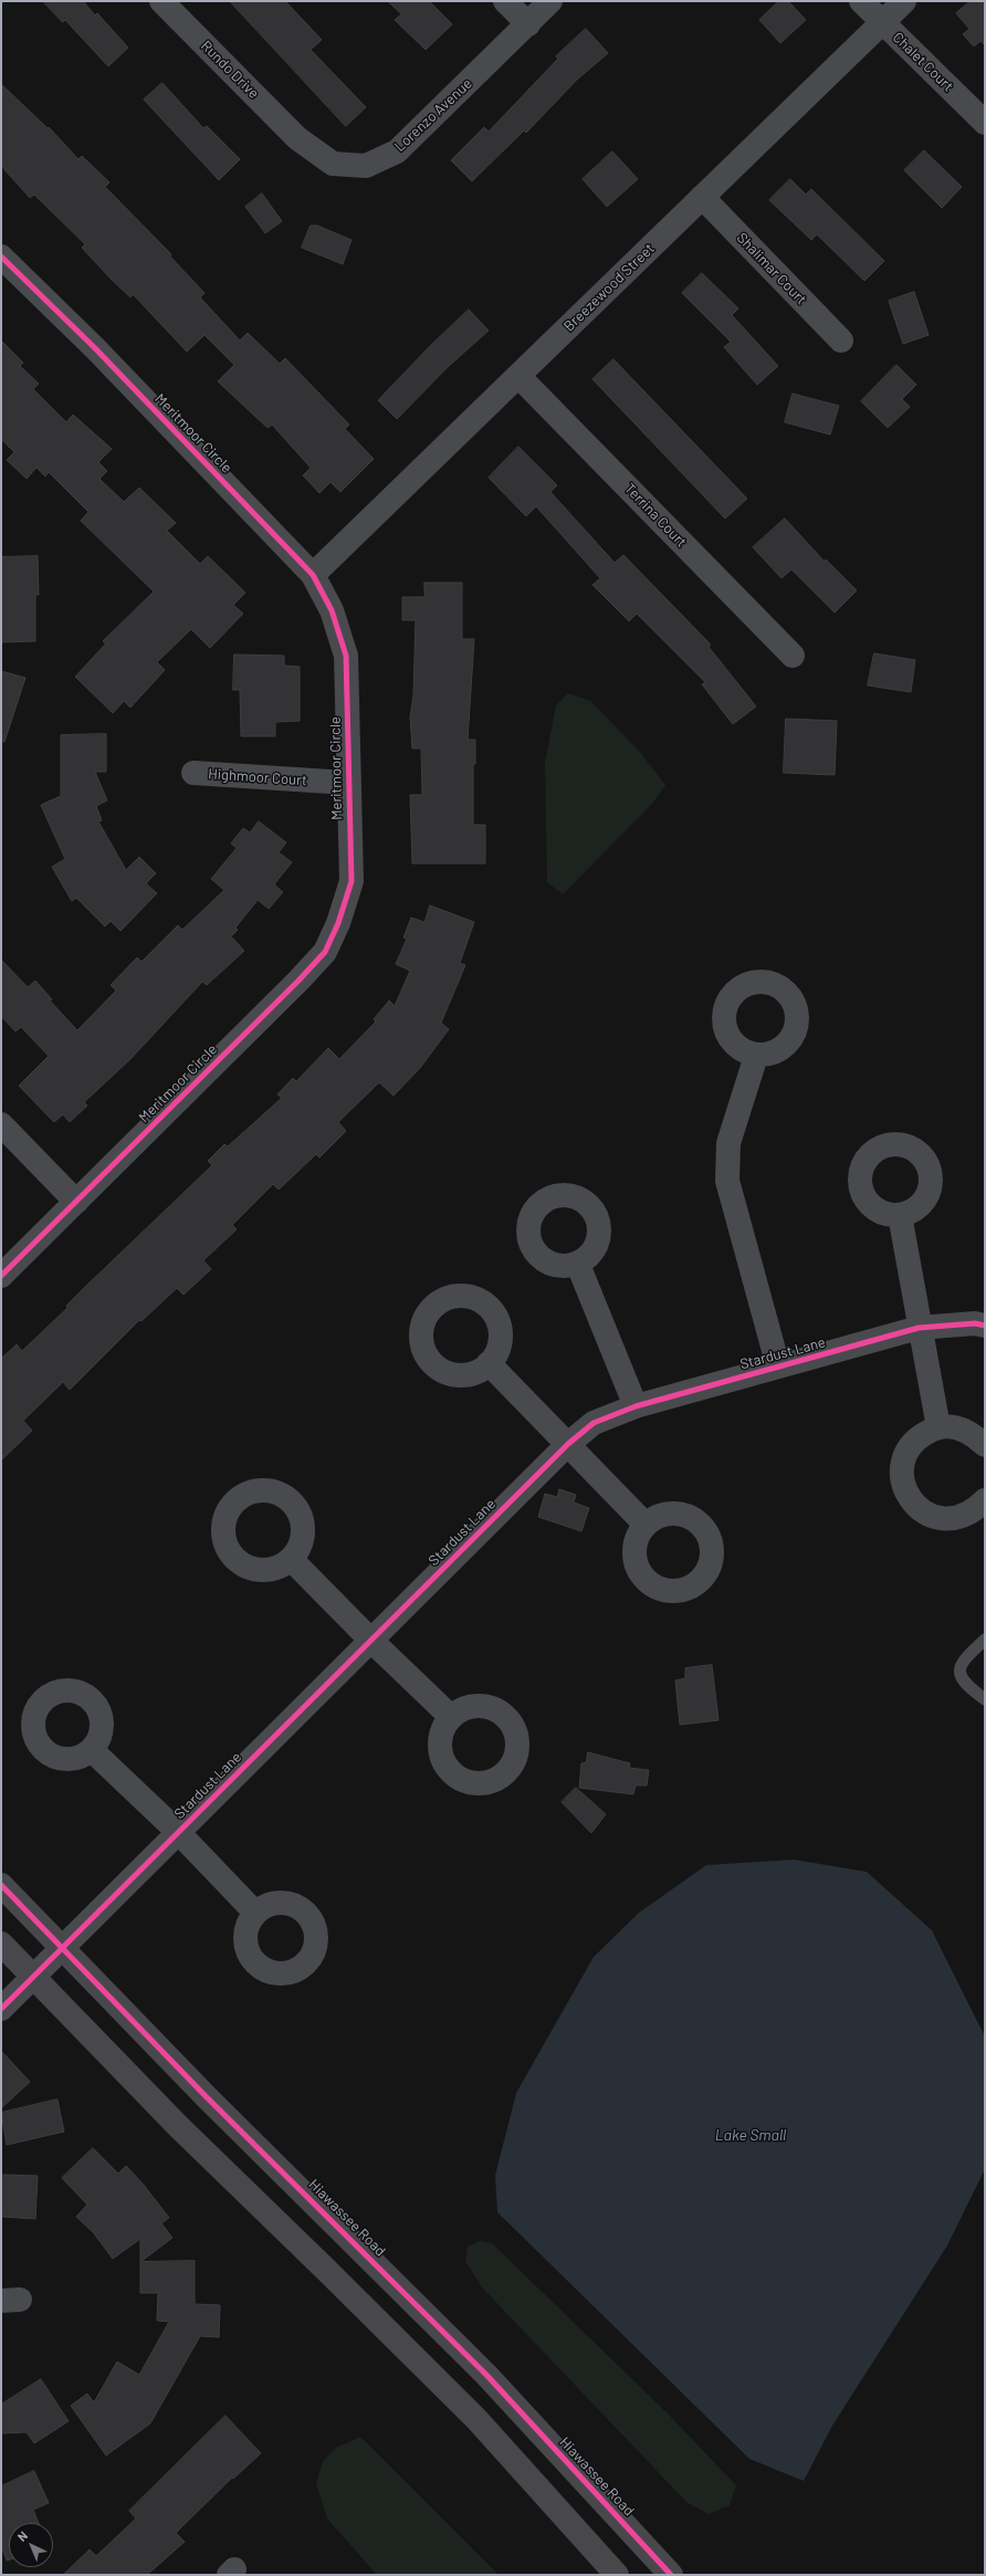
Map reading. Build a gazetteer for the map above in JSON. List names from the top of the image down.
{
  "streets": {
    "street": [
      "Chalet Court",
      "Rundo Drive",
      "Lorenzo Avenue",
      "Shalimar Court",
      "Breezewood Street",
      "Meritmoor Circle",
      "Terrina Court",
      "Highmoor Court",
      "Stardust Lane",
      "Hiawassee Road"
    ]
  },
  "crossings": [
    ["Chalet Court", "Breezewood Street"],
    ["Rundo Drive", "Lorenzo Avenue"],
    ["Shalimar Court", "Breezewood Street"],
    ["Breezewood Street", "Meritmoor Circle"],
    ["Breezewood Street", "Terrina Court"],
    ["Meritmoor Circle", "Highmoor Court"],
    ["Stardust Lane", "Hiawassee Road"]
  ],
  "water": ["Lake Small"],
  "north": "top left"
}
